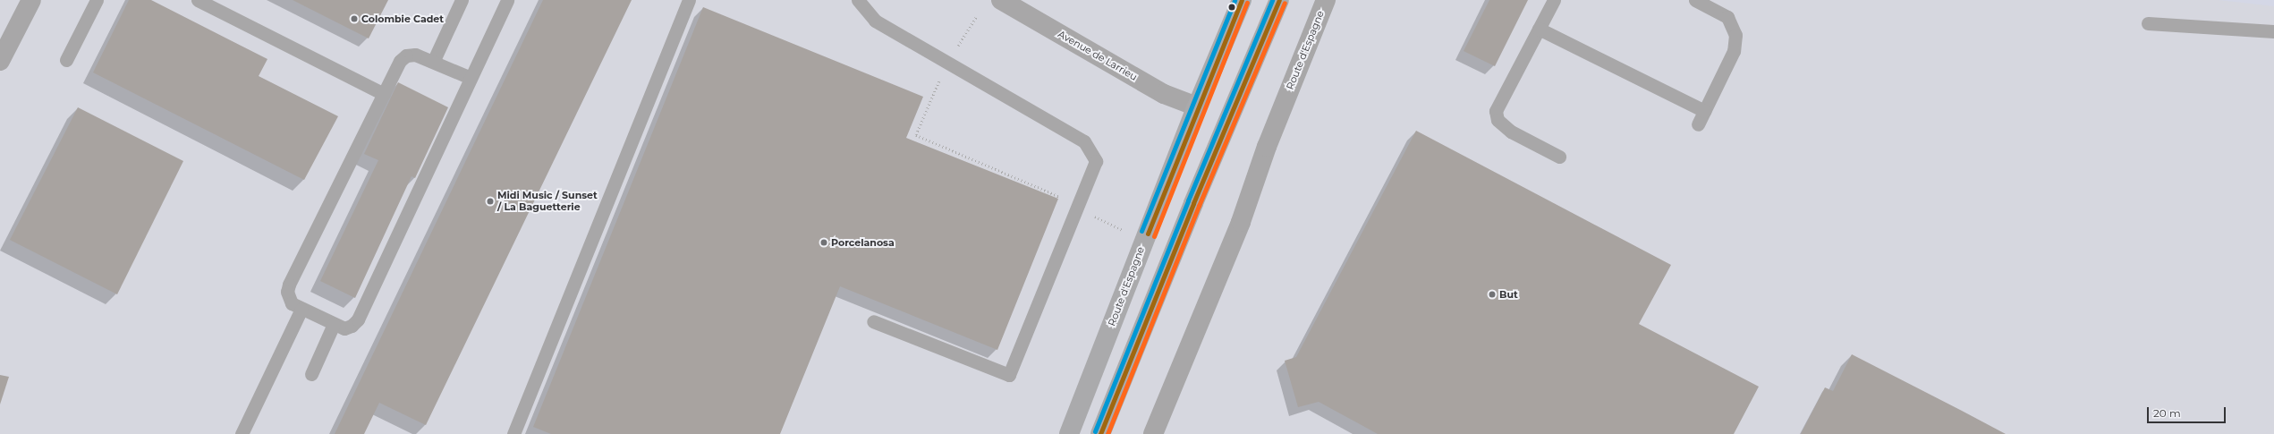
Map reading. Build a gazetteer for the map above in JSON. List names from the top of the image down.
{
  "streets": {
    "main road": ["Route d'Espagne"],
    "street": ["Avenue de Larrieu"]
  },
  "crossings": [
    ["Route d'Espagne", "Avenue de Larrieu"]
  ],
  "places": [
    "Colombie Cadet",
    "Midi Music / Sunset / La Baguetterie",
    "Porcelanosa",
    "But"
  ],
  "scale_bar": "20 m"
}
